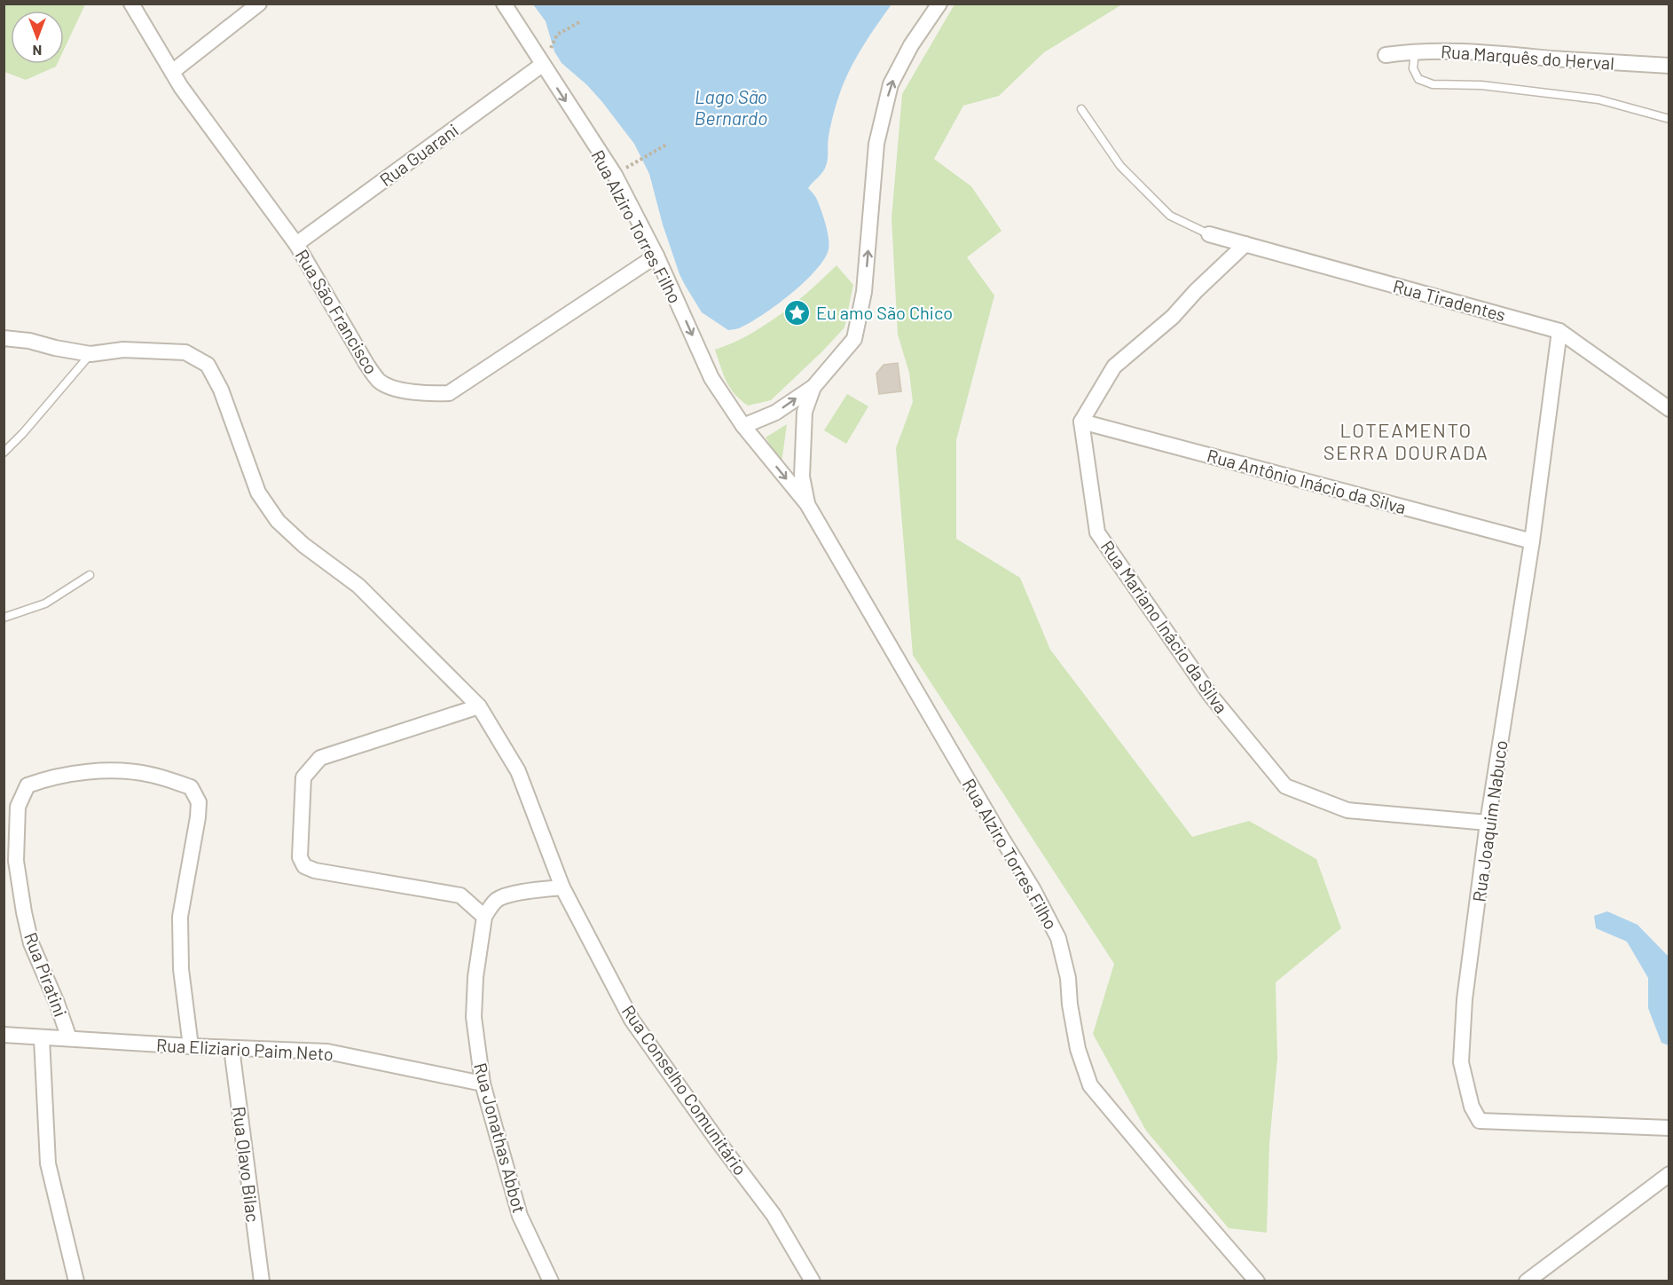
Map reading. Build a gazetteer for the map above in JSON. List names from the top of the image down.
{
  "streets": {
    "street": [
      "Rua Marquês do Herval",
      "Rua Guarani",
      "Rua Alziro Torres Filho",
      "Rua Tiradentes",
      "Rua São Francisco",
      "Rua Antônio Inácio da Silva",
      "Rua Mariano Inácio da Silva",
      "Rua Joaquim Nabuco",
      "Rua Piratini",
      "Rua Eliziario Paim Neto",
      "Rua Conselho Comunitário",
      "Rua Jonathas Abbot",
      "Rua Olavo Bilac"
    ]
  },
  "crossings": [
    ["Rua Guarani", "Rua Alziro Torres Filho"],
    ["Rua Guarani", "Rua São Francisco"],
    ["Rua Alziro Torres Filho", "Rua São Francisco"],
    ["Rua Tiradentes", "Rua Joaquim Nabuco"],
    ["Rua Antônio Inácio da Silva", "Rua Mariano Inácio da Silva"],
    ["Rua Antônio Inácio da Silva", "Rua Joaquim Nabuco"],
    ["Rua Mariano Inácio da Silva", "Rua Joaquim Nabuco"],
    ["Rua Piratini", "Rua Eliziario Paim Neto"],
    ["Rua Eliziario Paim Neto", "Rua Jonathas Abbot"],
    ["Rua Eliziario Paim Neto", "Rua Olavo Bilac"]
  ],
  "districts": ["LOTEAMENTO SERRA DOURADA"],
  "water": ["Lago São Bernardo"],
  "places": {
    "place": ["Eu amo São Chico"]
  },
  "north": "bottom"
}
